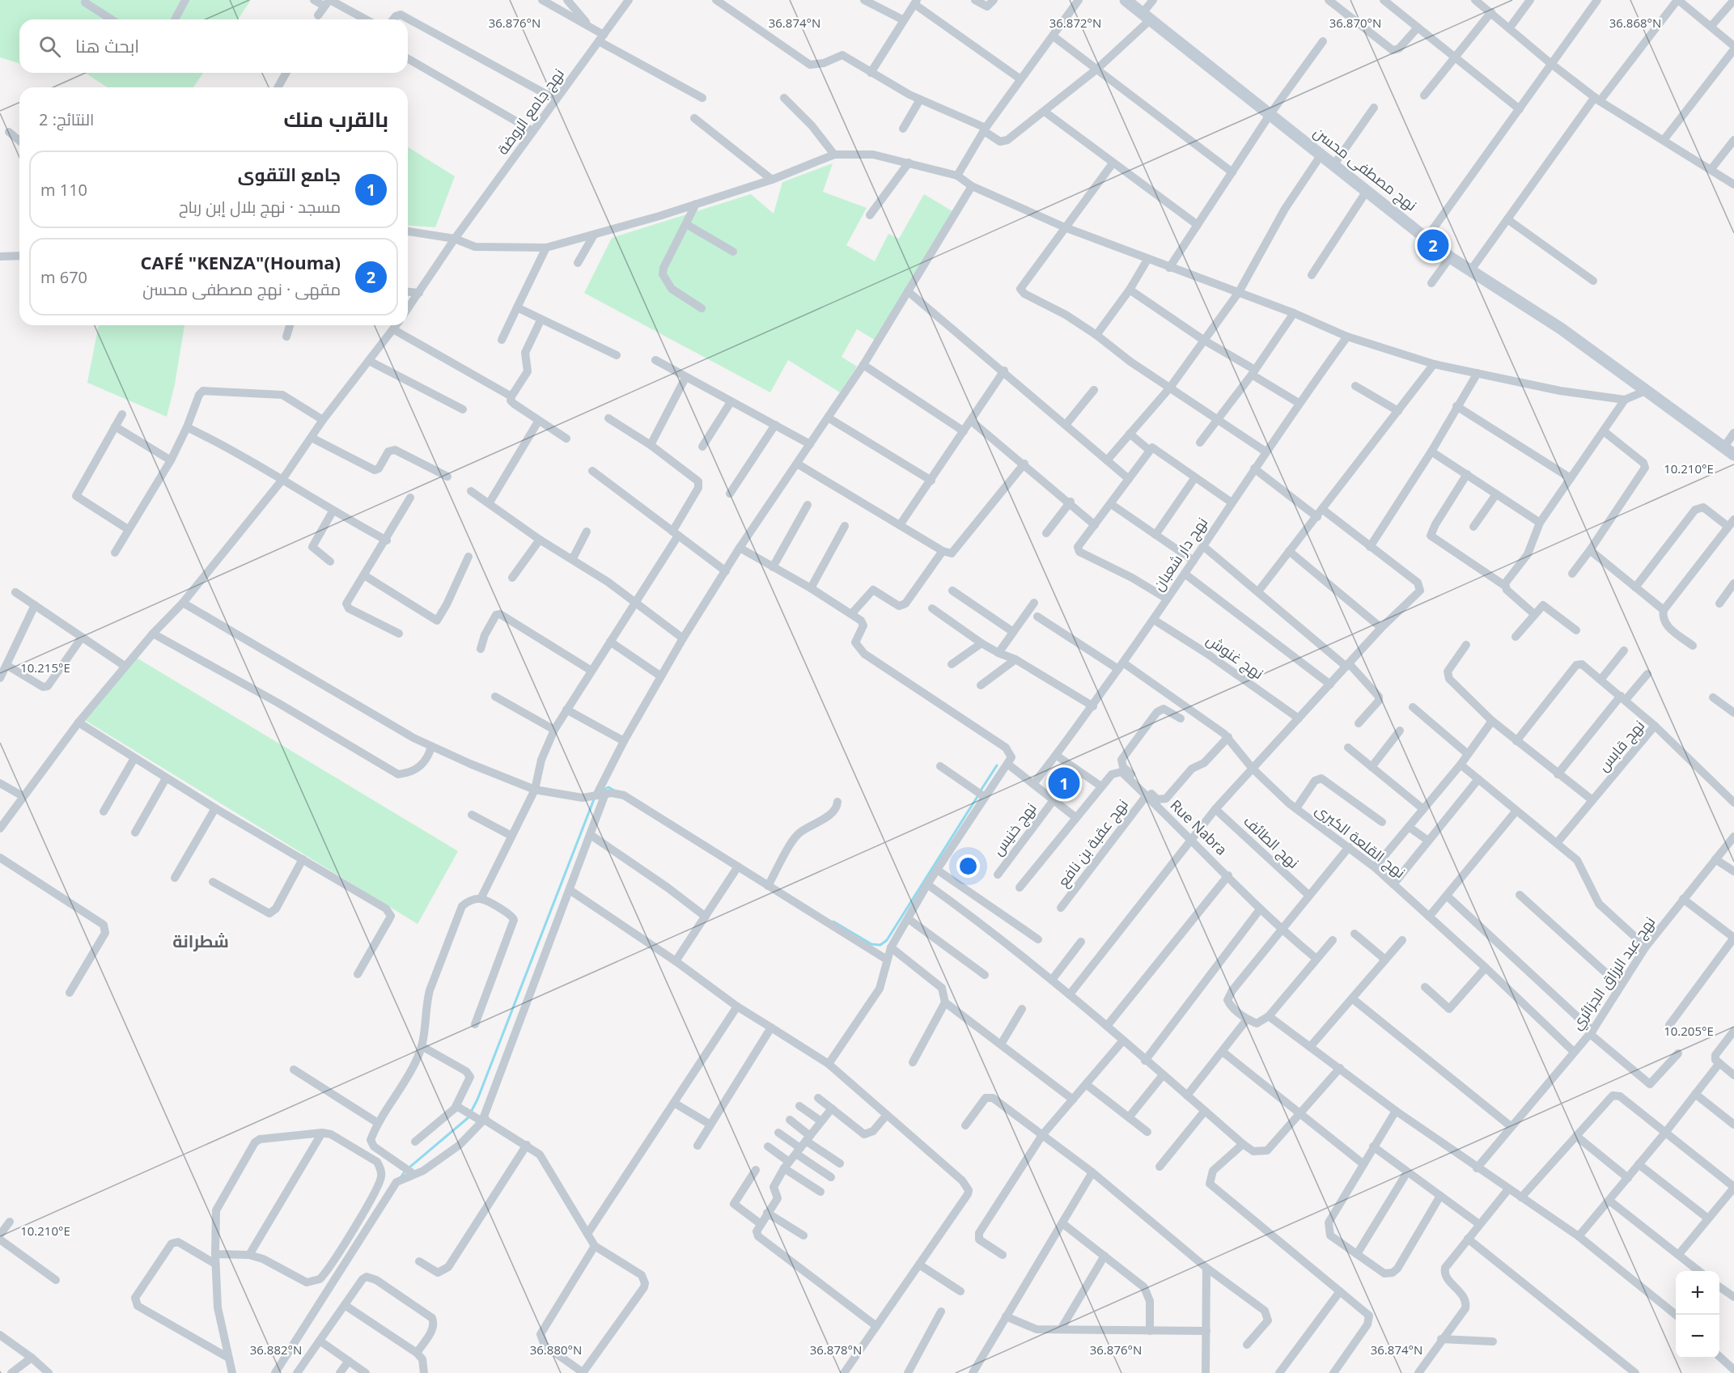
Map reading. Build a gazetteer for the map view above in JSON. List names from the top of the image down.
{
  "streets": {
    "main road": ["نهج مصطفى محسن"],
    "street": [
      "نهج جامع الروضة",
      "نهج دار شعبان",
      "نهج غنوش",
      "نهج قابس",
      "Rue Nabra",
      "نهج خنيس",
      "نهج القلعة الكبرى",
      "نهج الطائف",
      "نهج عقبة بن نافع",
      "نهج عبد الرزاق الجزائري"
    ]
  },
  "crossings": [
    ["نهج دار شعبان", "نهج غنوش"],
    ["نهج دار شعبان", "نهج القلعة الكبرى"],
    ["Rue Nabra", "نهج عقبة بن نافع"],
    ["نهج القلعة الكبرى", "نهج عبد الرزاق الجزائري"]
  ],
  "districts": ["شطرانة"],
  "page": {
    "search": "ابحث هنا",
    "heading": ["بالقرب منك", "النتائج: 2"],
    "list": [
      {
        "mark": "1",
        "name": "جامع التقوى",
        "note": "مسجد · نهج بلال إبن رباح",
        "value": "110 m"
      },
      {
        "mark": "2",
        "name": "CAFÉ \"KENZA\"(Houma)",
        "note": "مقهى · نهج مصطفى محسن",
        "value": "670 m"
      }
    ],
    "pins": ["2", "1"],
    "map_buttons": ["+", "−"]
  },
  "coordinates": [
    "36.868°N",
    "36.876°N",
    "36.874°N",
    "36.872°N",
    "36.870°N",
    "10.210°E",
    "10.215°E",
    "10.205°E",
    "36.882°N",
    "36.880°N",
    "36.878°N"
  ]
}
